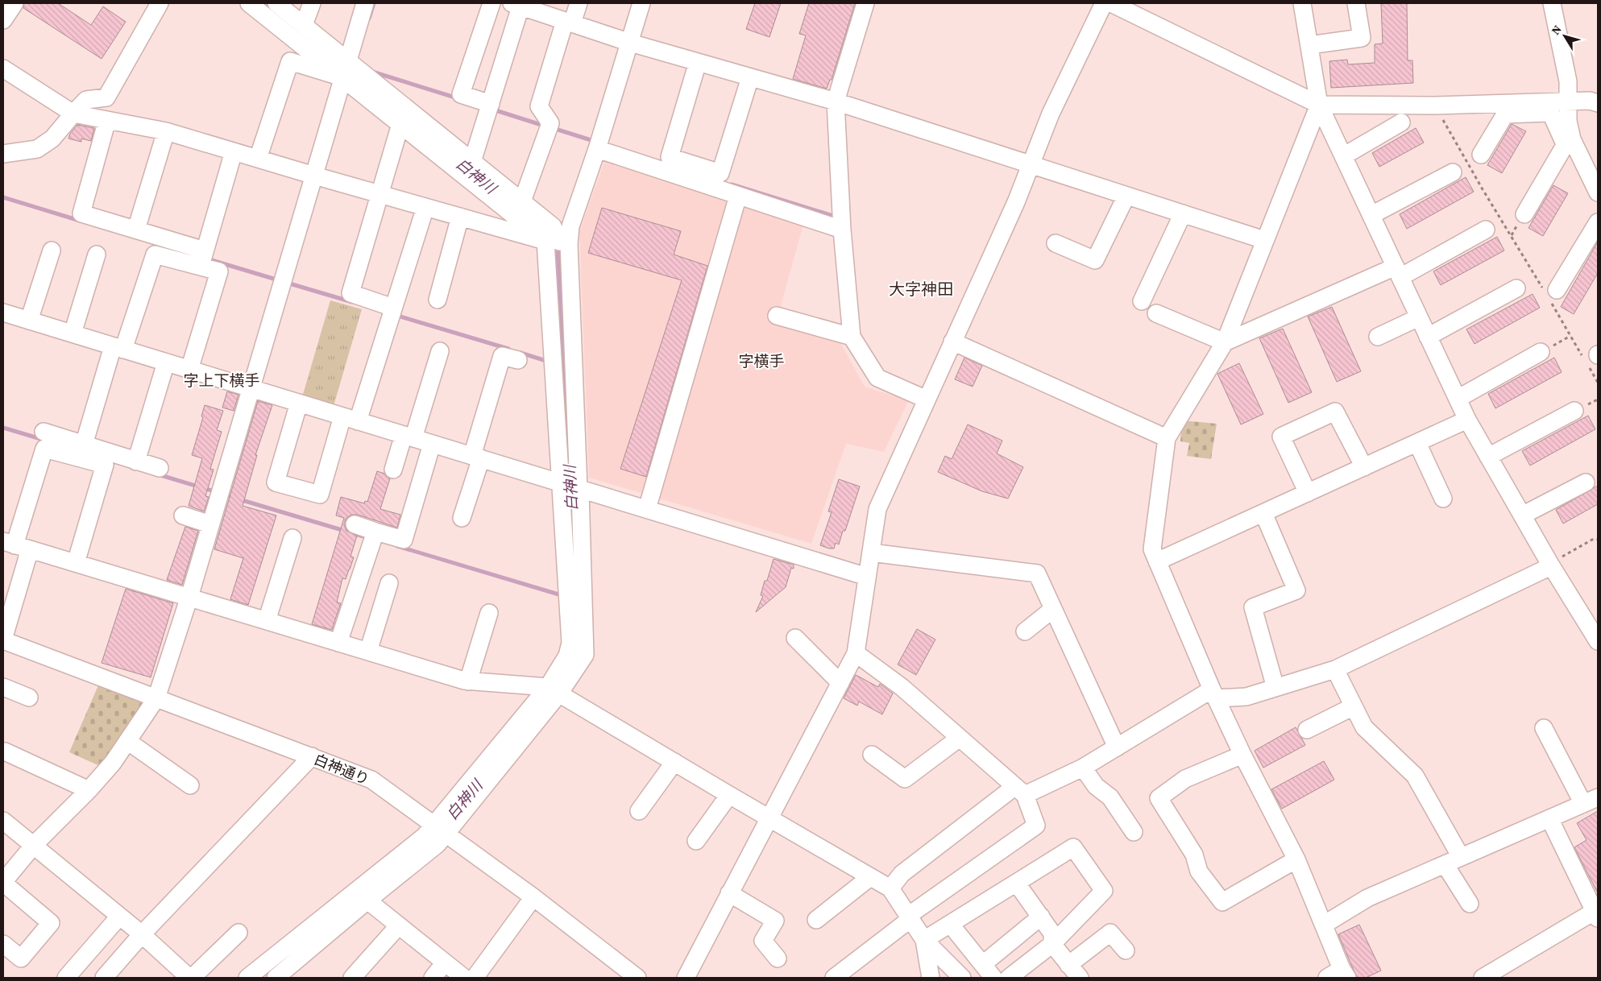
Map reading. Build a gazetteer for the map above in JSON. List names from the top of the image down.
{
  "streets": {
    "street": ["白神通り"]
  },
  "districts": ["大字神田", "字横手", "字上下横手"],
  "water": ["白神川"],
  "north": "top left"
}
